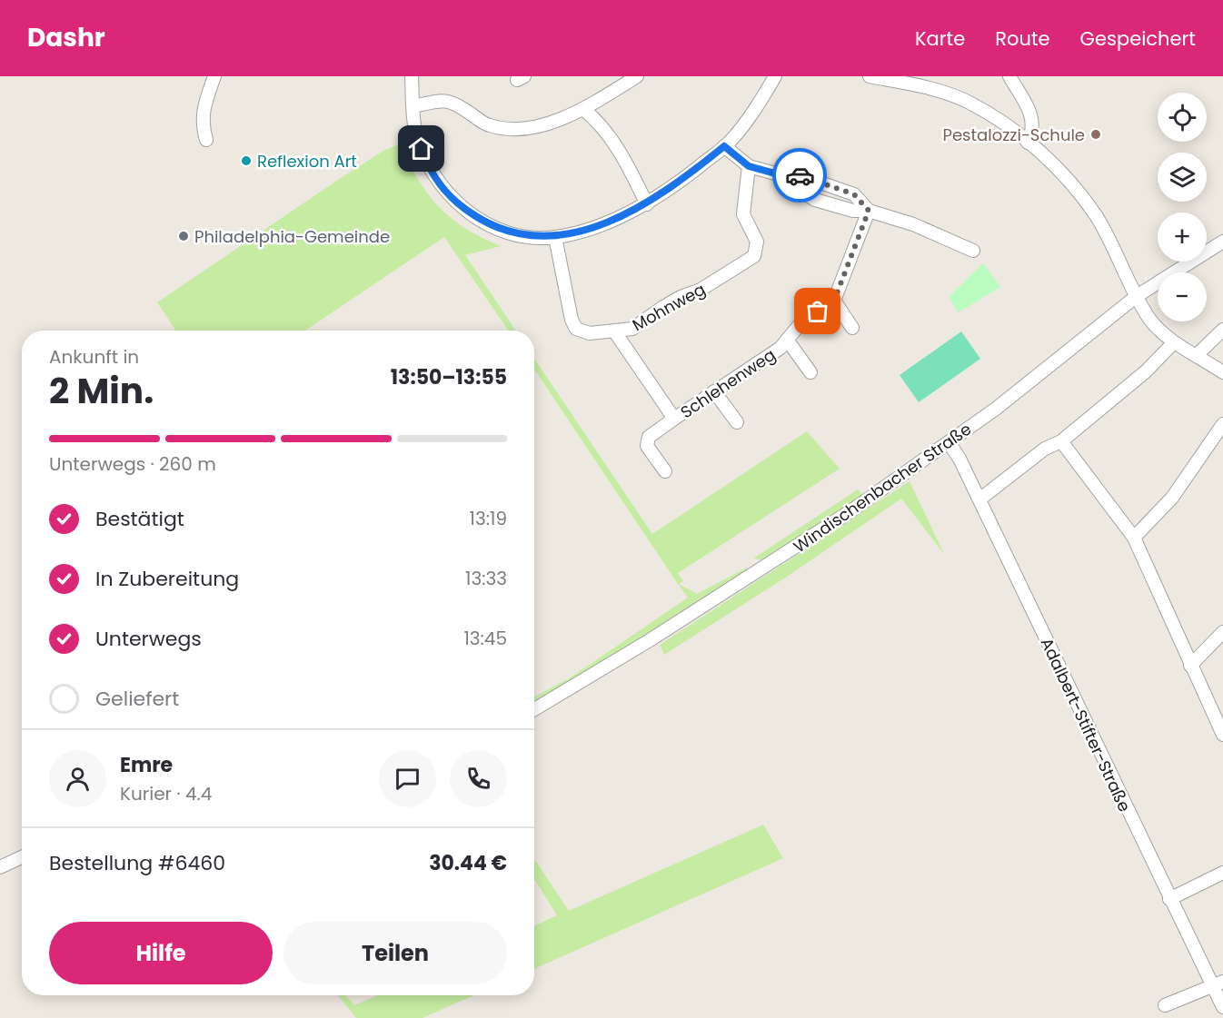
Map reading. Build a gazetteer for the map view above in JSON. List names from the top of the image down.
{
  "streets": {
    "street": [
      "Mohnweg",
      "Schlehenweg",
      "Windischenbacher Straße",
      "Adalbert-Stifter-Straße"
    ]
  },
  "crossings": [
    ["Mohnweg", "Schlehenweg"],
    ["Windischenbacher Straße", "Adalbert-Stifter-Straße"]
  ],
  "places": ["Pestalozzi-Schule", "Reflexion Art", "Philadelphia-Gemeinde"],
  "page": {
    "header": "Dashr",
    "nav": ["Karte", "Route", "Gespeichert"],
    "map_buttons": ["+", "−"],
    "heading": ["2 Min.", "Ankunft in", "13:50–13:55"],
    "panel": [
      "Emre",
      "Kurier · 4.4",
      "Bestellung #6460",
      "30.44 €"
    ],
    "bar": "Unterwegs · 260 m",
    "list": [
      ["Bestätigt", "13:19"],
      ["In Zubereitung", "13:33"],
      ["Unterwegs", "13:45"],
      "Geliefert"
    ],
    "buttons": ["Hilfe", "Teilen"]
  }
}
